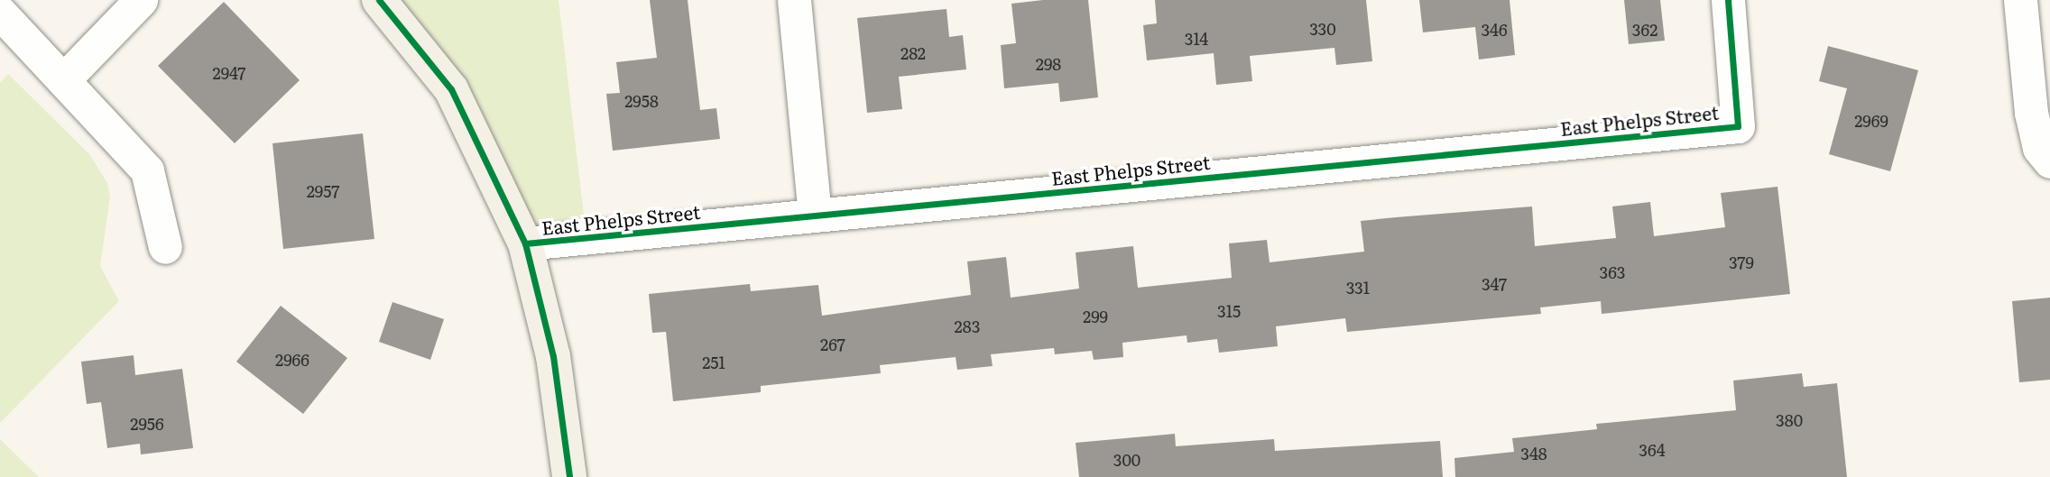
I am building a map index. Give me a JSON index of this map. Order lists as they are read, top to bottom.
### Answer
{
  "streets": {
    "street": ["East Phelps Street"]
  },
  "house_numbers": [
    "330",
    "346",
    "362",
    "314",
    "282",
    "298",
    "2947",
    "2958",
    "2969",
    "2957",
    "379",
    "363",
    "347",
    "331",
    "315",
    "299",
    "283",
    "267",
    "2966",
    "251",
    "380",
    "2956",
    "364",
    "348",
    "300"
  ]
}
